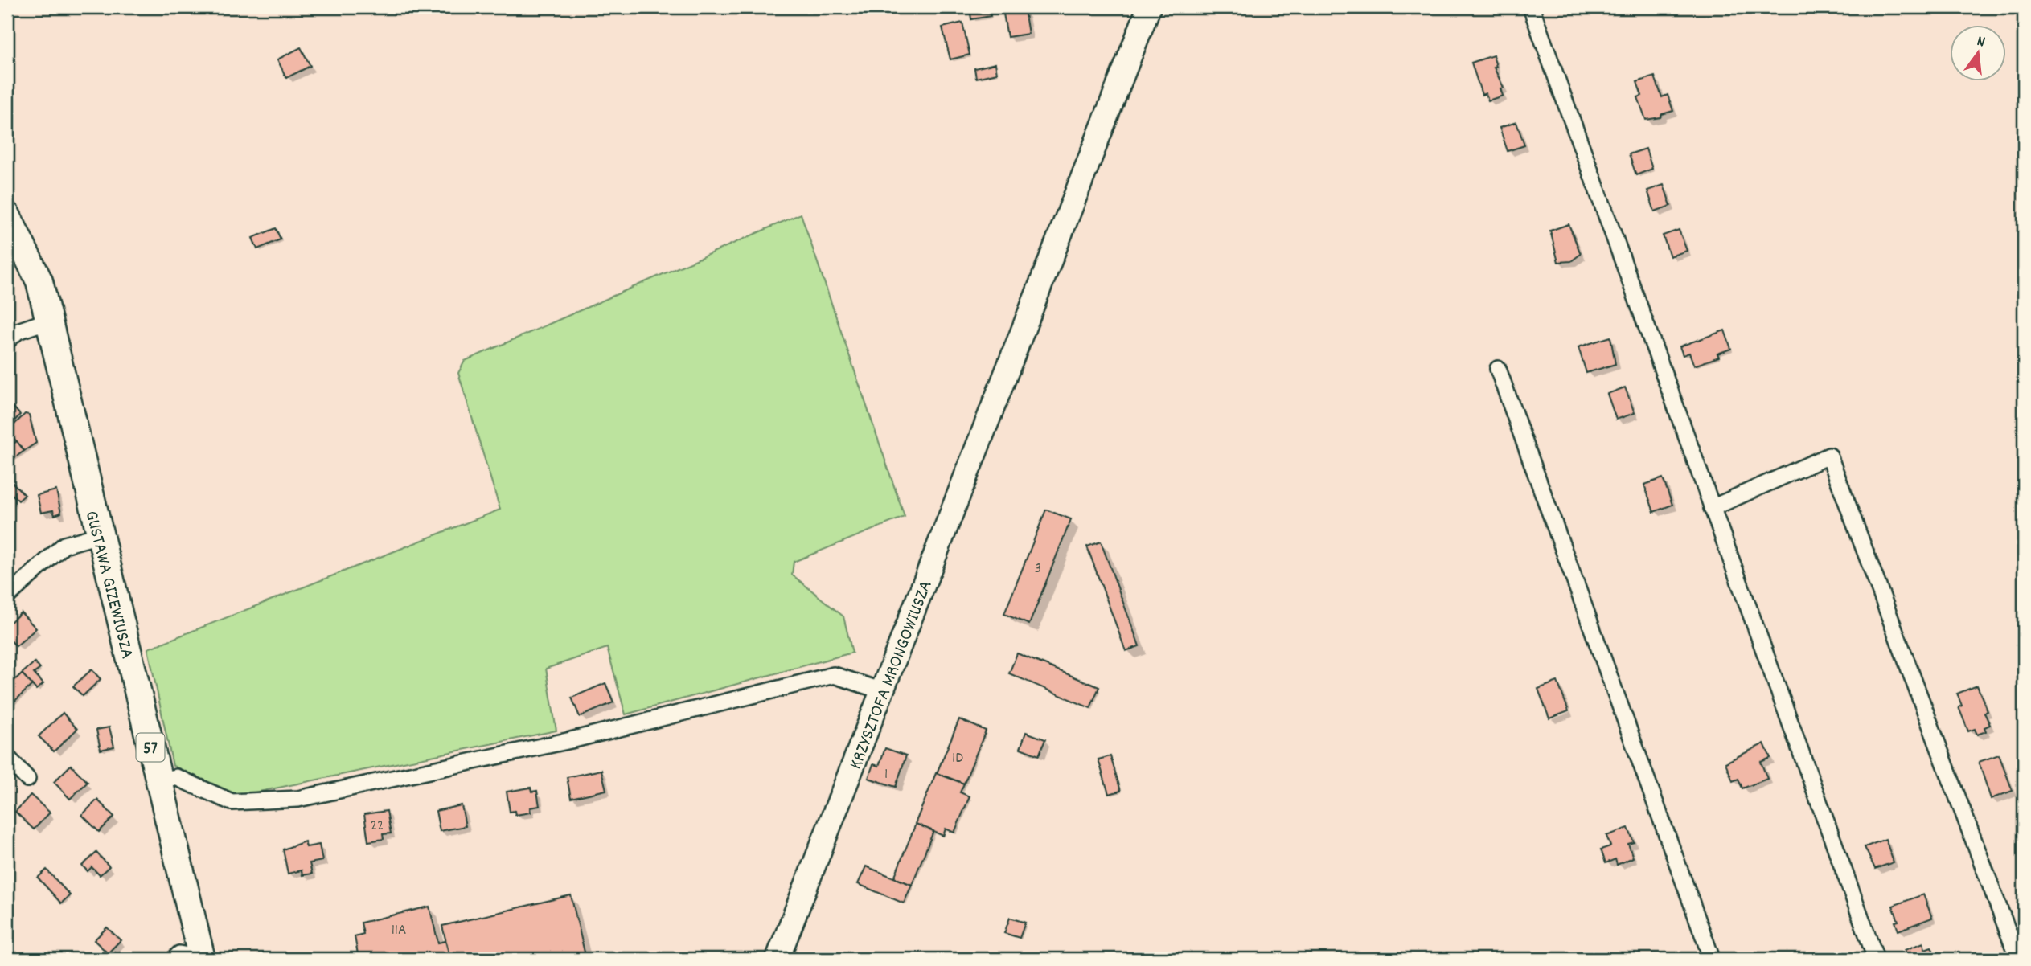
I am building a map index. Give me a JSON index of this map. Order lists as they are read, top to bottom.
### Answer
{
  "streets": {
    "main road": ["GUSTAWA GIZEWIUSZA", "KRZYSZTOFA MRONGOWIUSZA", "57"]
  },
  "house_numbers": [
    "3",
    "1D",
    "1",
    "22",
    "11A"
  ],
  "north": "top"
}
